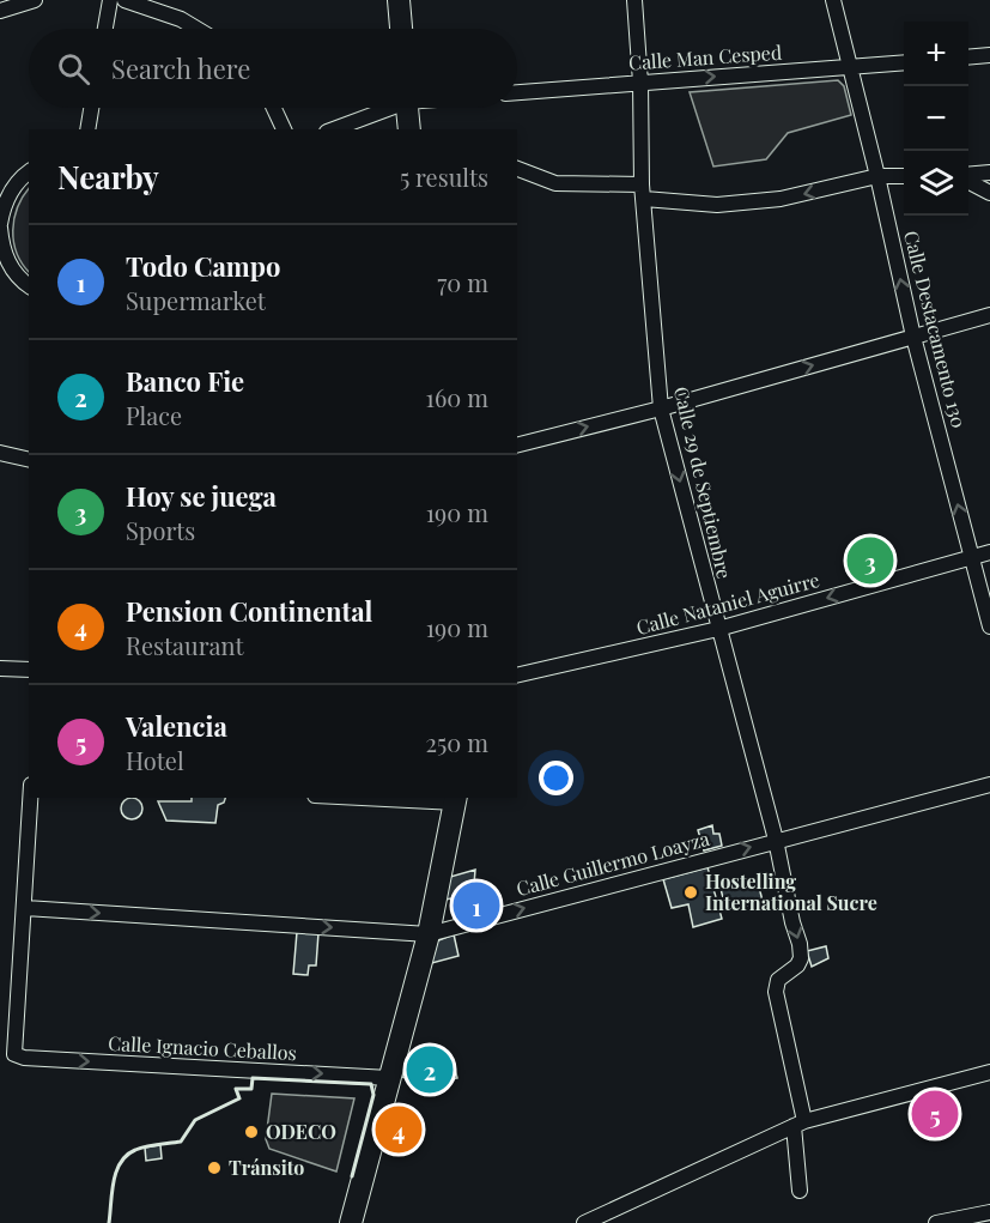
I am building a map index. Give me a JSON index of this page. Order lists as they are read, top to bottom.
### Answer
{
  "streets": {
    "street": [
      "Calle Man Cesped",
      "Calle Destacamento 130",
      "Calle 29 de Septiembre",
      "Calle Nataniel Aguirre",
      "Calle Guillermo Loayza",
      "Calle Ignacio Ceballos"
    ]
  },
  "crossings": [
    ["Calle Man Cesped", "Calle Destacamento 130"],
    ["Calle Man Cesped", "Calle 29 de Septiembre"],
    ["Calle Destacamento 130", "Calle Nataniel Aguirre"],
    ["Calle 29 de Septiembre", "Calle Nataniel Aguirre"],
    ["Calle 29 de Septiembre", "Calle Guillermo Loayza"],
    ["Calle Guillermo Loayza", "Calle Ignacio Ceballos"]
  ],
  "one_way": [
    "Calle Destacamento 130",
    "Calle 29 de Septiembre",
    "Calle Nataniel Aguirre",
    "Calle Guillermo Loayza"
  ],
  "places": ["Hostelling International Sucre", "ODECO", "Tránsito"],
  "page": {
    "map_buttons": ["+", "−"],
    "search": "Search here",
    "heading": ["Nearby", "5 results"],
    "list": [
      {
        "mark": "1",
        "name": "Todo Campo",
        "note": "Supermarket",
        "value": "70 m"
      },
      {
        "mark": "2",
        "name": "Banco Fie",
        "note": "Place",
        "value": "160 m"
      },
      {
        "mark": "3",
        "name": "Hoy se juega",
        "note": "Sports",
        "value": "190 m"
      },
      {
        "mark": "4",
        "name": "Pension Continental",
        "note": "Restaurant",
        "value": "190 m"
      },
      {
        "mark": "5",
        "name": "Valencia",
        "note": "Hotel",
        "value": "250 m"
      }
    ],
    "pins": [
      "3",
      "1",
      "2",
      "5",
      "4"
    ]
  }
}
